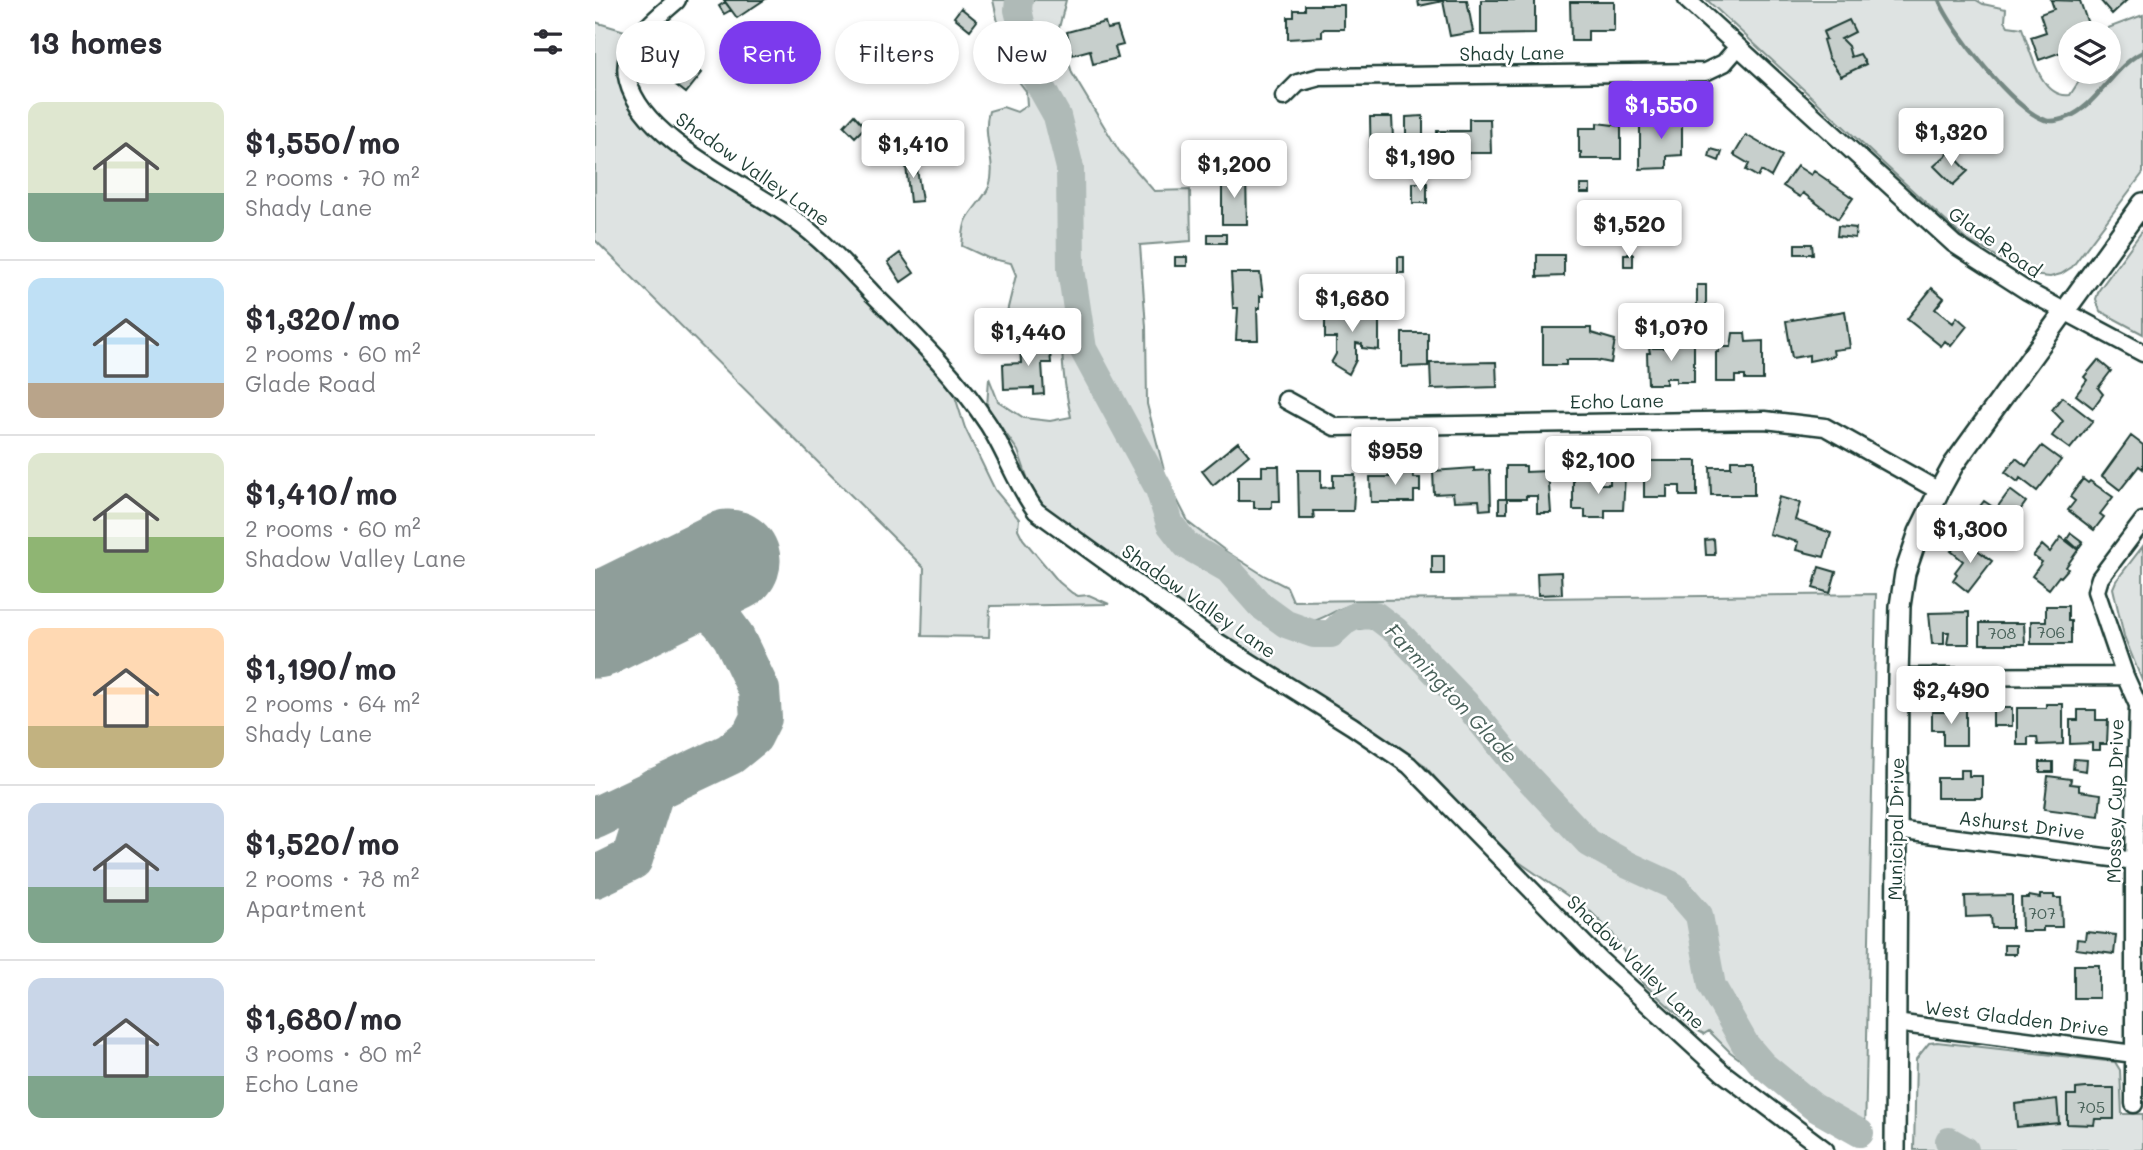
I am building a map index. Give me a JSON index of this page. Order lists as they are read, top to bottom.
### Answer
{
  "streets": {
    "main road": ["Municipal Drive"],
    "street": [
      "Shady Lane",
      "Shadow Valley Lane",
      "Glade Road",
      "Echo Lane",
      "Mossey Cup Drive",
      "Ashurst Drive",
      "West Gladden Drive"
    ]
  },
  "crossings": [
    ["Shady Lane", "Glade Road"],
    ["Glade Road", "Municipal Drive"],
    ["Echo Lane", "Municipal Drive"],
    ["Mossey Cup Drive", "Ashurst Drive"],
    ["Mossey Cup Drive", "West Gladden Drive"],
    ["Ashurst Drive", "Municipal Drive"],
    ["Municipal Drive", "West Gladden Drive"]
  ],
  "water": ["Farmington Glade"],
  "house_numbers": [
    "706",
    "708",
    "707",
    "705"
  ],
  "page": {
    "heading": "13 homes",
    "chip": [
      "Buy",
      "Rent",
      "Filters",
      "New"
    ],
    "price": [
      "$1,550",
      "$1,320",
      "$1,410",
      "$1,190",
      "$1,200",
      "$1,520",
      "$1,680",
      "$1,070",
      "$1,440",
      "$959",
      "$2,100",
      "$1,300",
      "$2,490"
    ],
    "list": [
      {
        "name": "$1,550/mo",
        "note": "2 rooms · 70 m² · Shady Lane"
      },
      {
        "name": "$1,320/mo",
        "note": "2 rooms · 60 m² · Glade Road"
      },
      {
        "name": "$1,410/mo",
        "note": "2 rooms · 60 m² · Shadow Valley Lane"
      },
      {
        "name": "$1,190/mo",
        "note": "2 rooms · 64 m² · Shady Lane"
      },
      {
        "name": "$1,520/mo",
        "note": "2 rooms · 78 m² · Apartment"
      },
      {
        "name": "$1,680/mo",
        "note": "3 rooms · 80 m² · Echo Lane"
      }
    ]
  }
}
